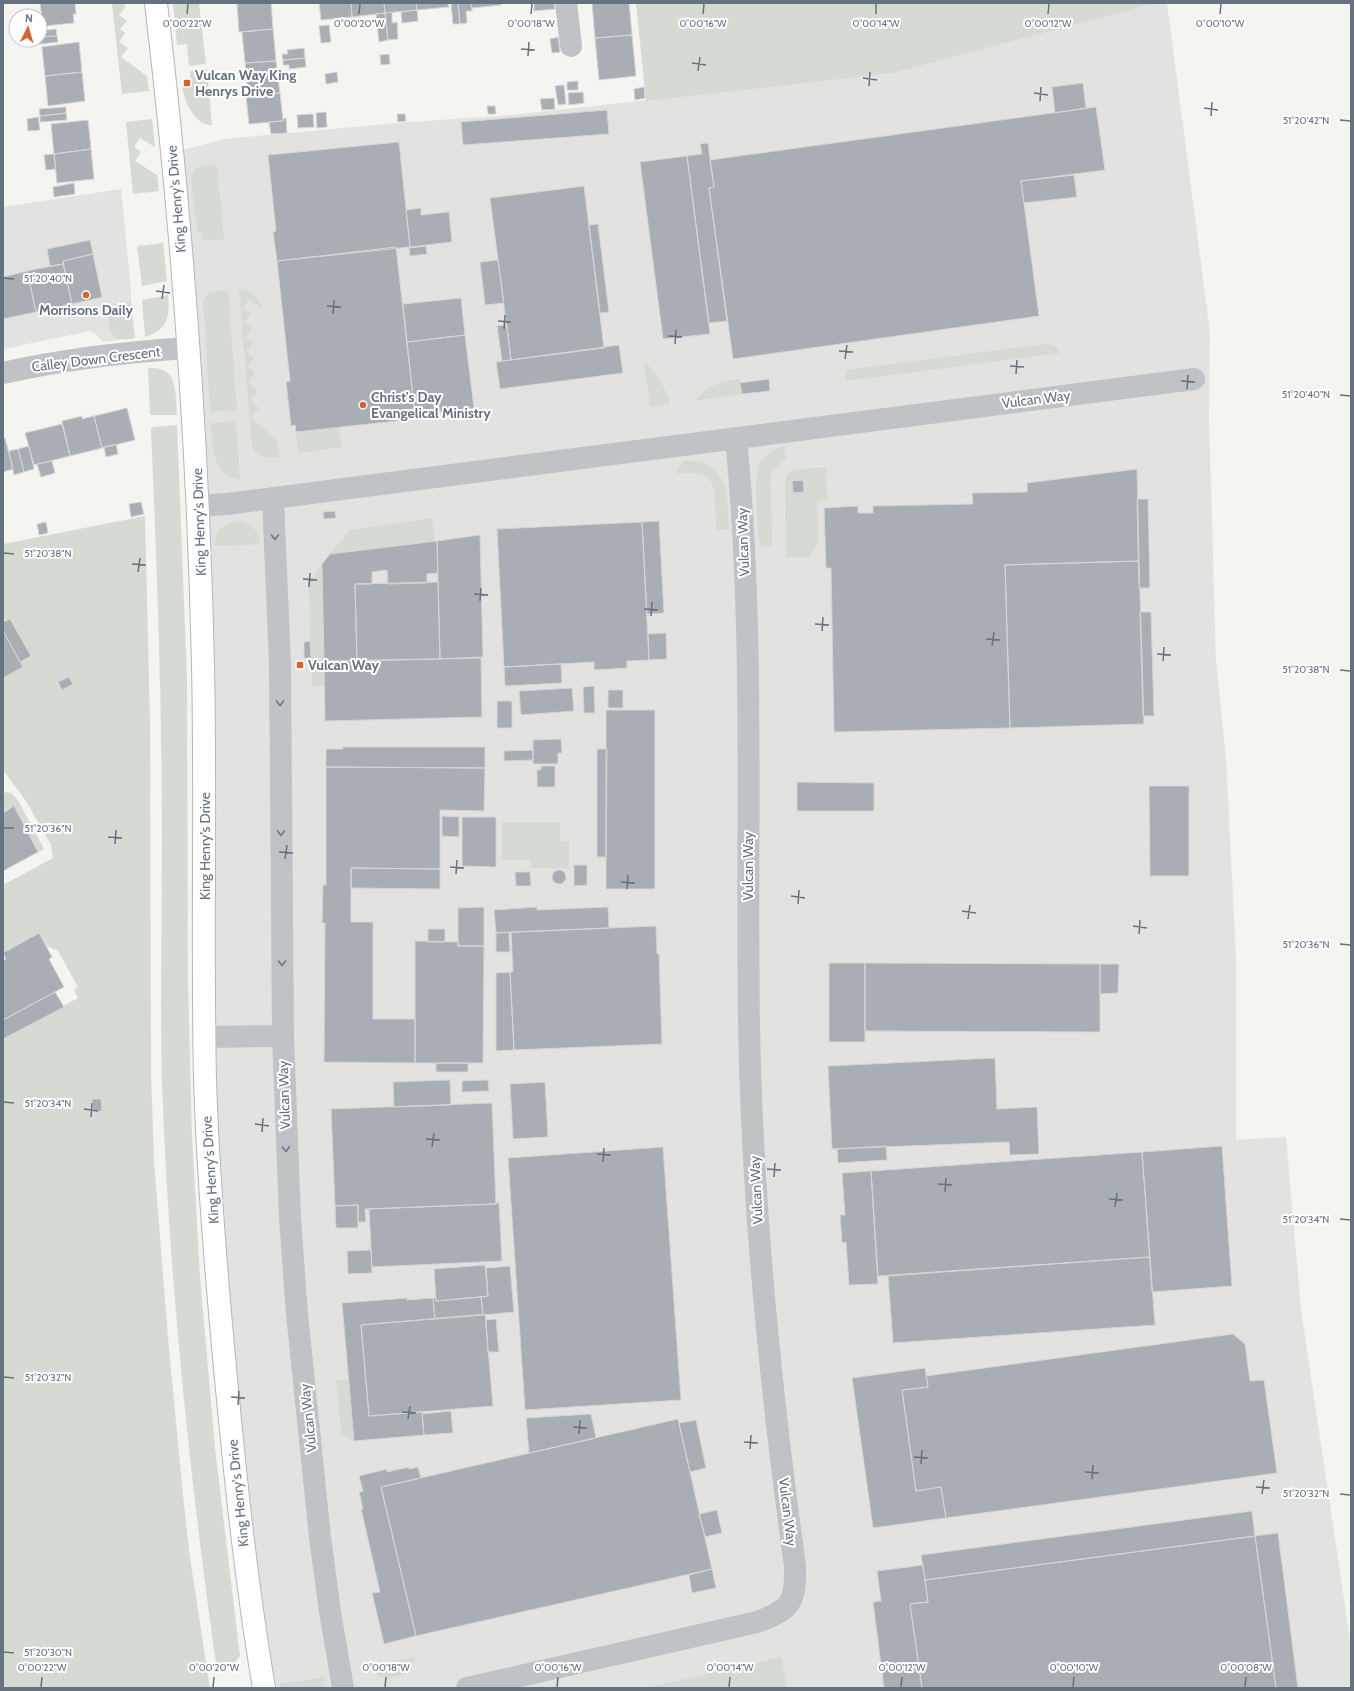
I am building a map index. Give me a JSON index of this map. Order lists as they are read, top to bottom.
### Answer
{
  "streets": {
    "street": ["King Henry's Drive", "Calley Down Crescent", "Vulcan Way"]
  },
  "crossings": [
    ["King Henry's Drive", "Calley Down Crescent"],
    ["King Henry's Drive", "Vulcan Way"]
  ],
  "places": {
    "transit": ["Vulcan Way King Henrys Drive", "Vulcan Way"],
    "other": ["Morrisons Daily", "Christ's Day Evangelical Ministry"]
  },
  "north": "top",
  "coordinates": [
    "0°00'22\"W",
    "0°00'20\"W",
    "0°00'18\"W",
    "0°00'16\"W",
    "0°00'14\"W",
    "0°00'12\"W",
    "0°00'10\"W",
    "51°20'42\"N",
    "51°20'40\"N",
    "51°20'38\"N",
    "51°20'36\"N",
    "51°20'34\"N",
    "51°20'32\"N",
    "51°20'30\"N",
    "0°00'08\"W"
  ]
}
